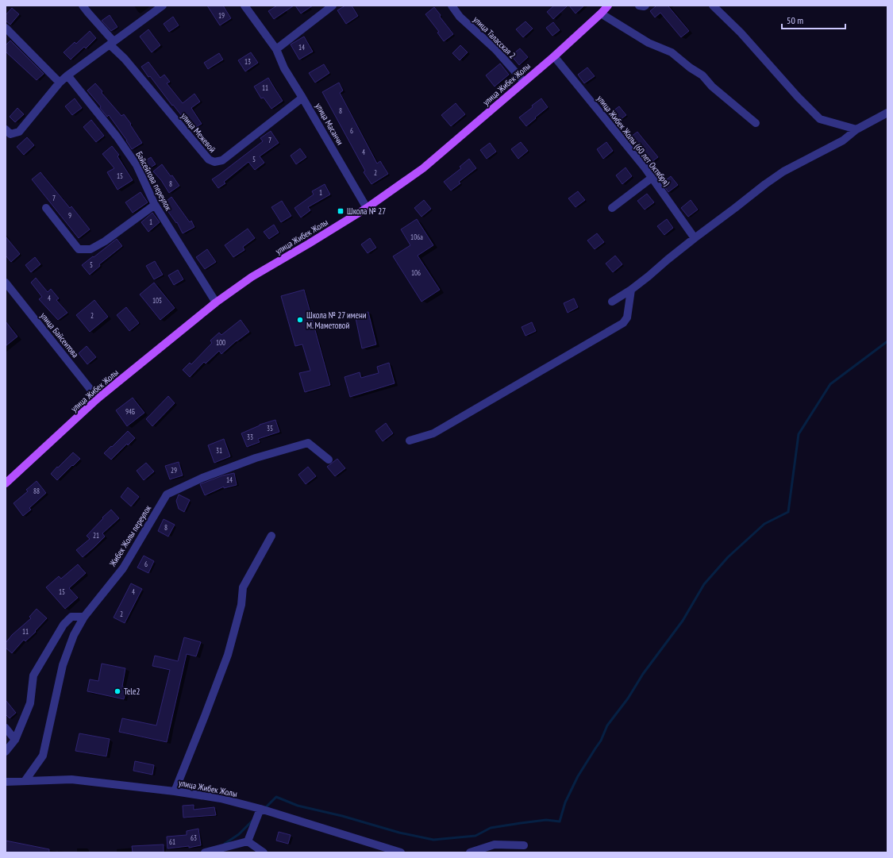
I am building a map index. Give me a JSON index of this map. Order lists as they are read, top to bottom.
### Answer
{
  "streets": {
    "main road": ["улица Жибек Жолы"],
    "street": [
      "улица Таласская 2",
      "улица Масанчи",
      "улица Межевой",
      "улица Жибек Жолы (60 лет Октября)",
      "Байсейтова переулок",
      "улица Байсеитова",
      "Жибек Жолы переулок"
    ]
  },
  "crossings": [
    ["улица Таласская 2", "улица Жибек Жолы"],
    ["улица Жибек Жолы", "улица Масанчи"],
    ["улица Жибек Жолы", "улица Жибек Жолы (60 лет Октября)"],
    ["улица Жибек Жолы", "Байсейтова переулок"],
    ["улица Жибек Жолы", "улица Байсеитова"],
    ["улица Жибек Жолы", "Жибек Жолы переулок"],
    ["улица Масанчи", "улица Межевой"]
  ],
  "places": {
    "transit": ["Школа № 27"],
    "other": ["Школа № 27 имени М. Маметовой", "Tele2"]
  },
  "house_numbers": [
    "19",
    "14",
    "13",
    "11",
    "8",
    "6",
    "7",
    "4",
    "5",
    "2",
    "15",
    "8",
    "1",
    "7",
    "9",
    "1",
    "106а",
    "5",
    "106",
    "4",
    "105",
    "2",
    "100",
    "94Б",
    "35",
    "33",
    "31",
    "29",
    "14",
    "88",
    "8",
    "21",
    "6",
    "15",
    "4",
    "2",
    "11",
    "63",
    "61"
  ],
  "scale_bar": "50 m"
}
